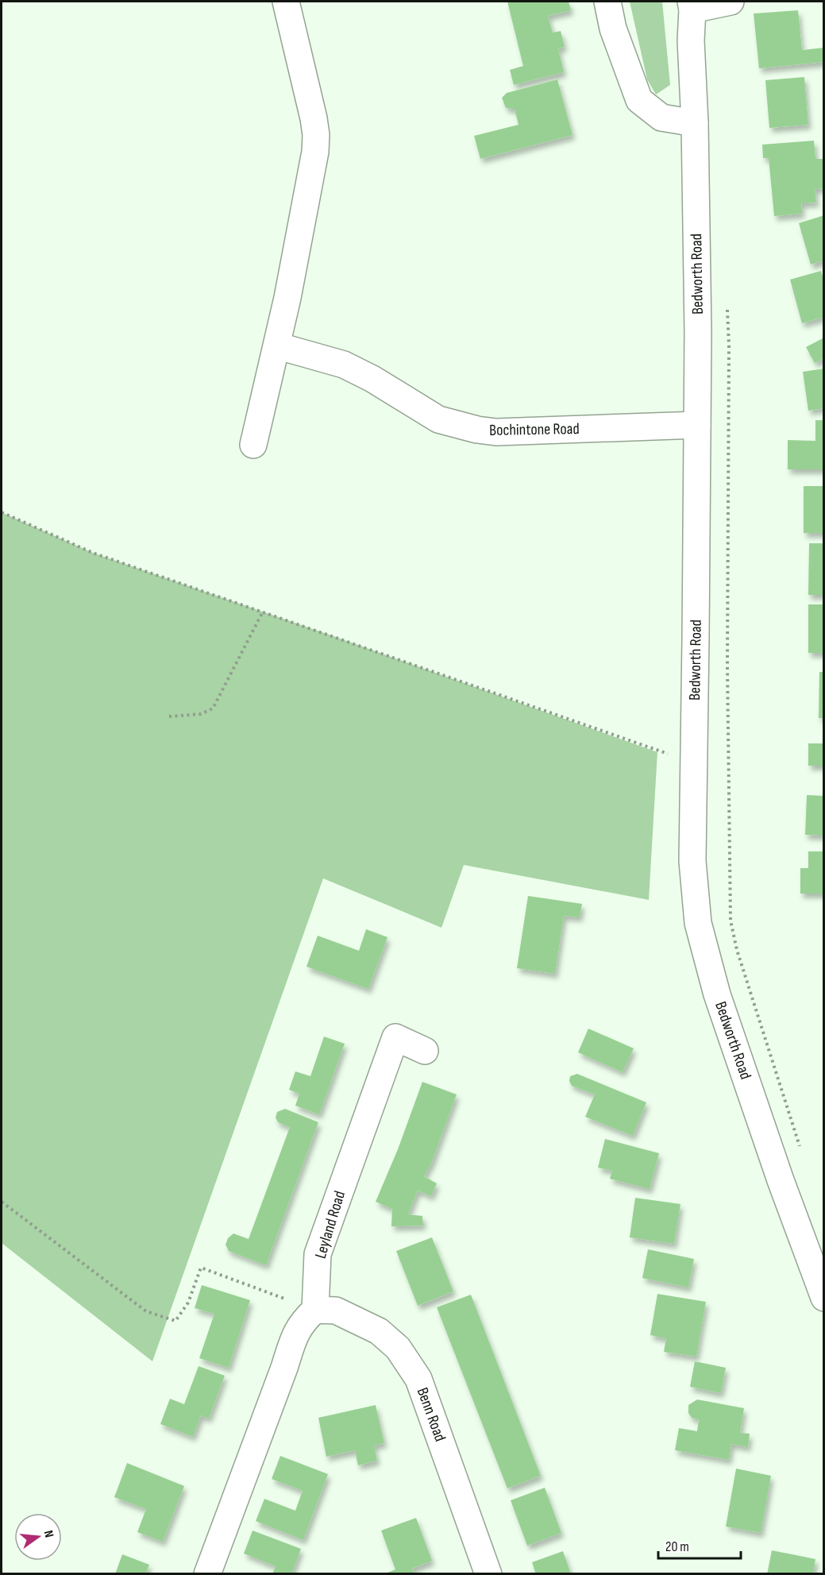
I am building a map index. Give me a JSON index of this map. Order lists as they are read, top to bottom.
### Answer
{
  "streets": {
    "street": [
      "Bedworth Road",
      "Bochintone Road",
      "Leyland Road",
      "Benn Road"
    ]
  },
  "crossings": [
    ["Bedworth Road", "Bochintone Road"],
    ["Leyland Road", "Benn Road"]
  ],
  "scale_bar": "20 m",
  "north": "right"
}
